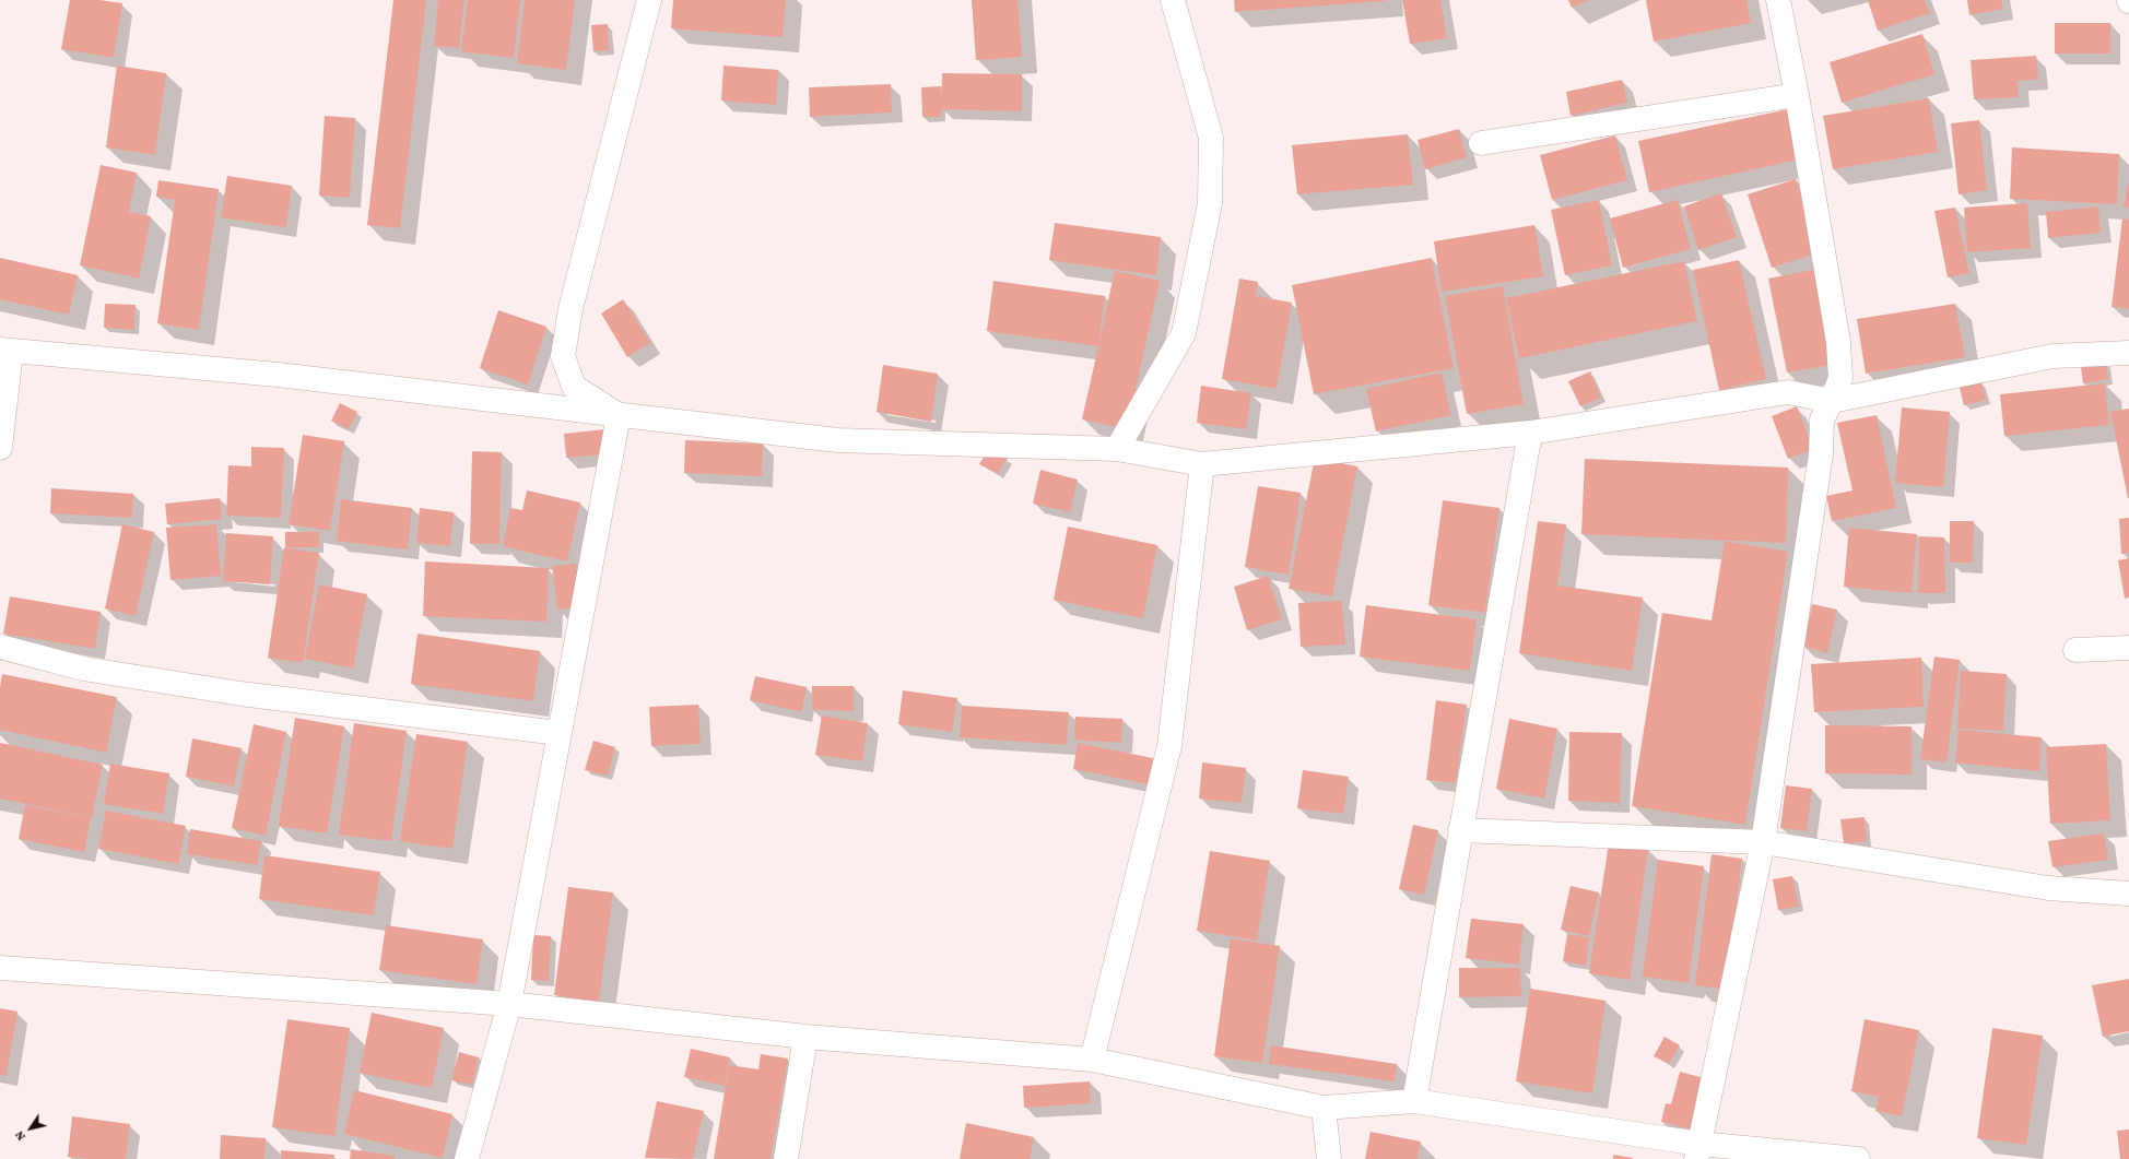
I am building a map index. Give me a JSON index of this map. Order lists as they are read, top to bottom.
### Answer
{
  "north": "bottom left"
}
